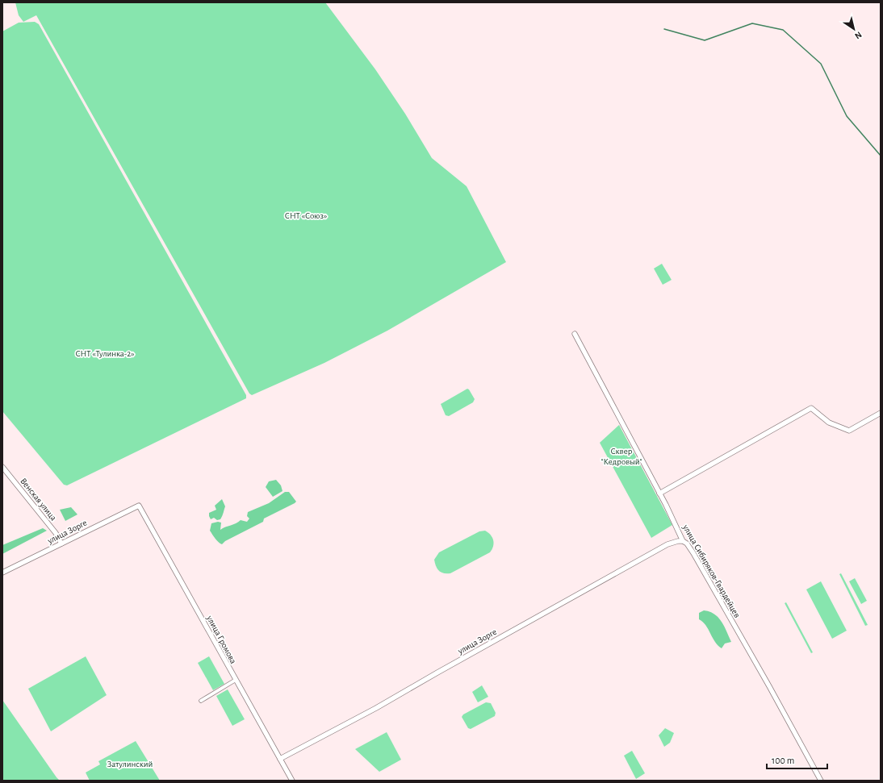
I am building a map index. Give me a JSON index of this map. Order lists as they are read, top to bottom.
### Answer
{
  "streets": {
    "street": [
      "Венская улица",
      "улица Зорге",
      "улица Сибиряков-Гвардейцев",
      "улица Громова"
    ]
  },
  "crossings": [
    ["Венская улица", "улица Зорге"],
    ["улица Зорге", "улица Сибиряков-Гвардейцев"],
    ["улица Зорге", "улица Громова"]
  ],
  "parks": [
    "СНТ «Союз»",
    "СНТ «Тулинка-2»",
    "Сквер \"Кедровый\"",
    "Затулинский"
  ],
  "scale_bar": "100 m",
  "north": "bottom right"
}
